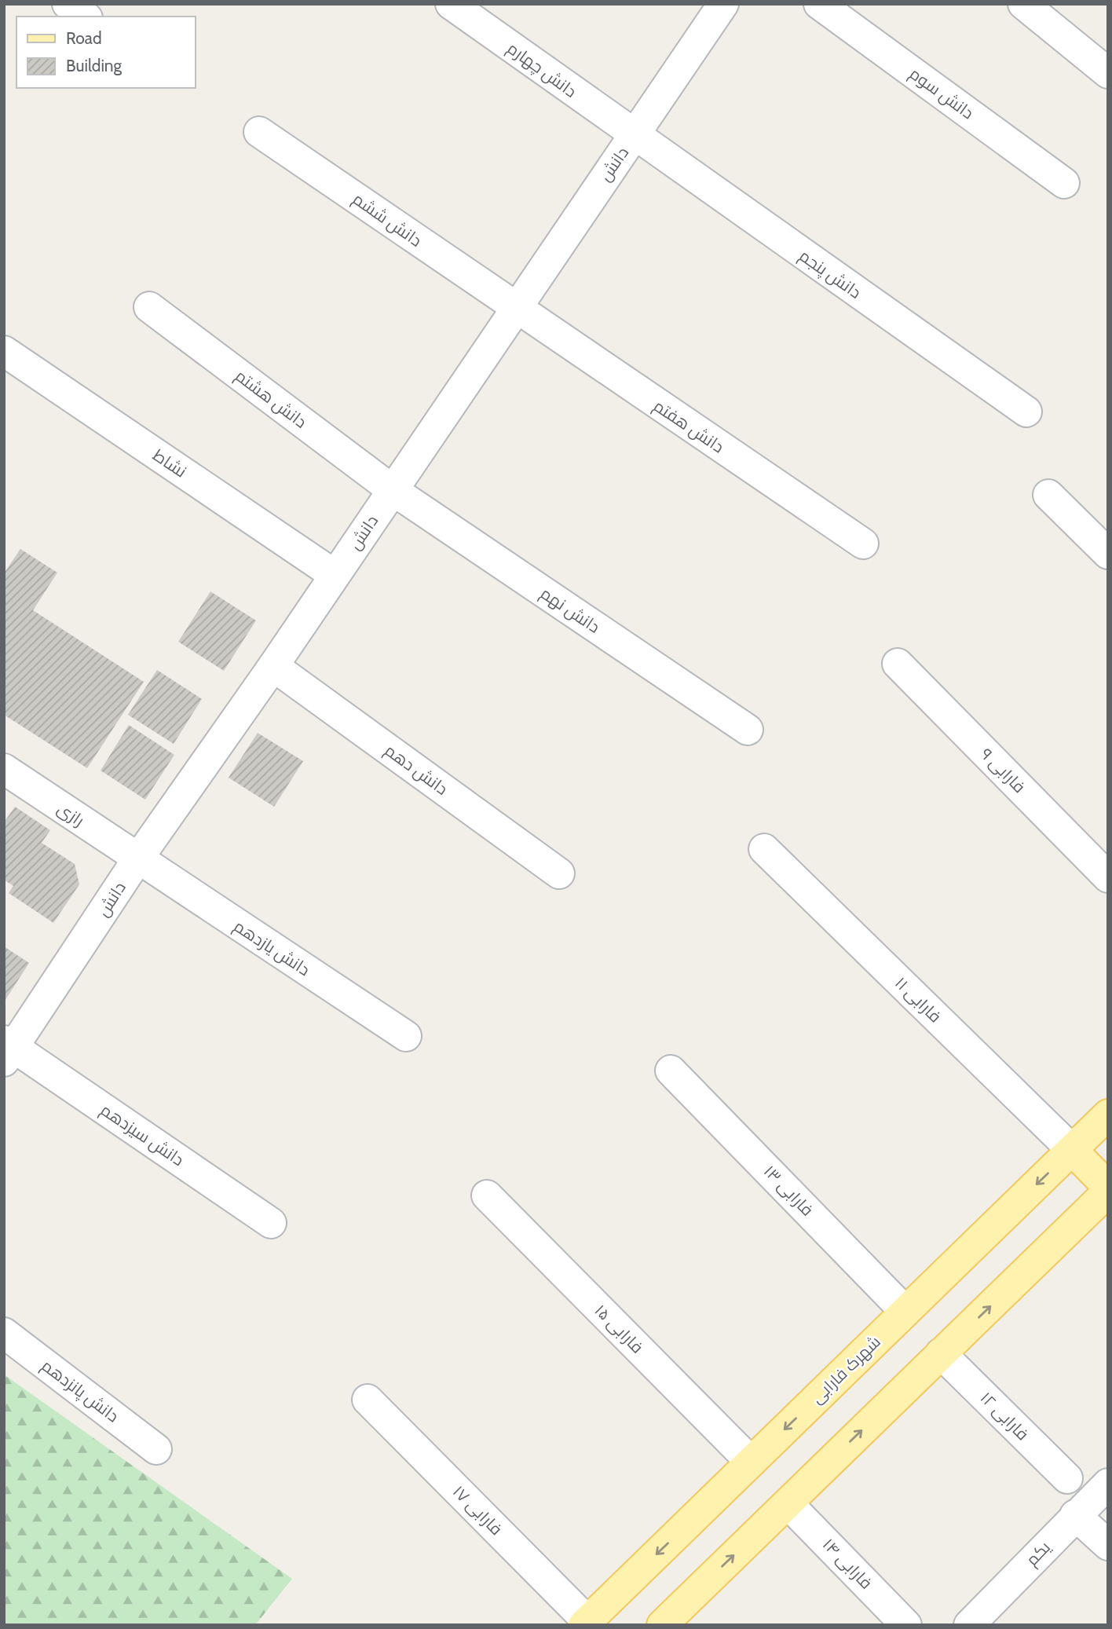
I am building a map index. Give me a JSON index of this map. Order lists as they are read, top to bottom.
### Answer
{
  "streets": {
    "main road": ["شهرک فارابی"],
    "street": [
      "دانش چهارم",
      "دانش سوم",
      "دانش",
      "دانش ششم",
      "دانش پنجم",
      "دانش هشتم",
      "دانش هفتم",
      "نشاط",
      "دانش نهم",
      "دانش دهم",
      "فارابی ۹",
      "رازی",
      "دانش یازدهم",
      "فارابی ۱۱",
      "دانش سیزدهم",
      "فارابی ۱۳",
      "فارابی ۱۵",
      "دانش پانزدهم",
      "فارابی ۱۲",
      "فارابی ۱۷",
      "یکم",
      "فارابی ۱۴"
    ]
  },
  "crossings": [
    ["دانش چهارم", "دانش"],
    ["دانش چهارم", "دانش پنجم"],
    ["دانش", "دانش ششم"],
    ["دانش", "دانش پنجم"],
    ["دانش", "دانش هشتم"],
    ["دانش", "دانش هفتم"],
    ["دانش", "نشاط"],
    ["دانش", "دانش نهم"],
    ["دانش", "دانش دهم"],
    ["دانش", "رازی"],
    ["دانش", "دانش یازدهم"],
    ["دانش", "دانش سیزدهم"],
    ["دانش ششم", "دانش هفتم"],
    ["دانش هشتم", "دانش نهم"],
    ["رازی", "دانش یازدهم"],
    ["فارابی ۱۱", "شهرک فارابی"],
    ["فارابی ۱۳", "شهرک فارابی"],
    ["فارابی ۱۵", "شهرک فارابی"],
    ["شهرک فارابی", "فارابی ۱۷"]
  ],
  "legend": ["Road", "Building"]
}
